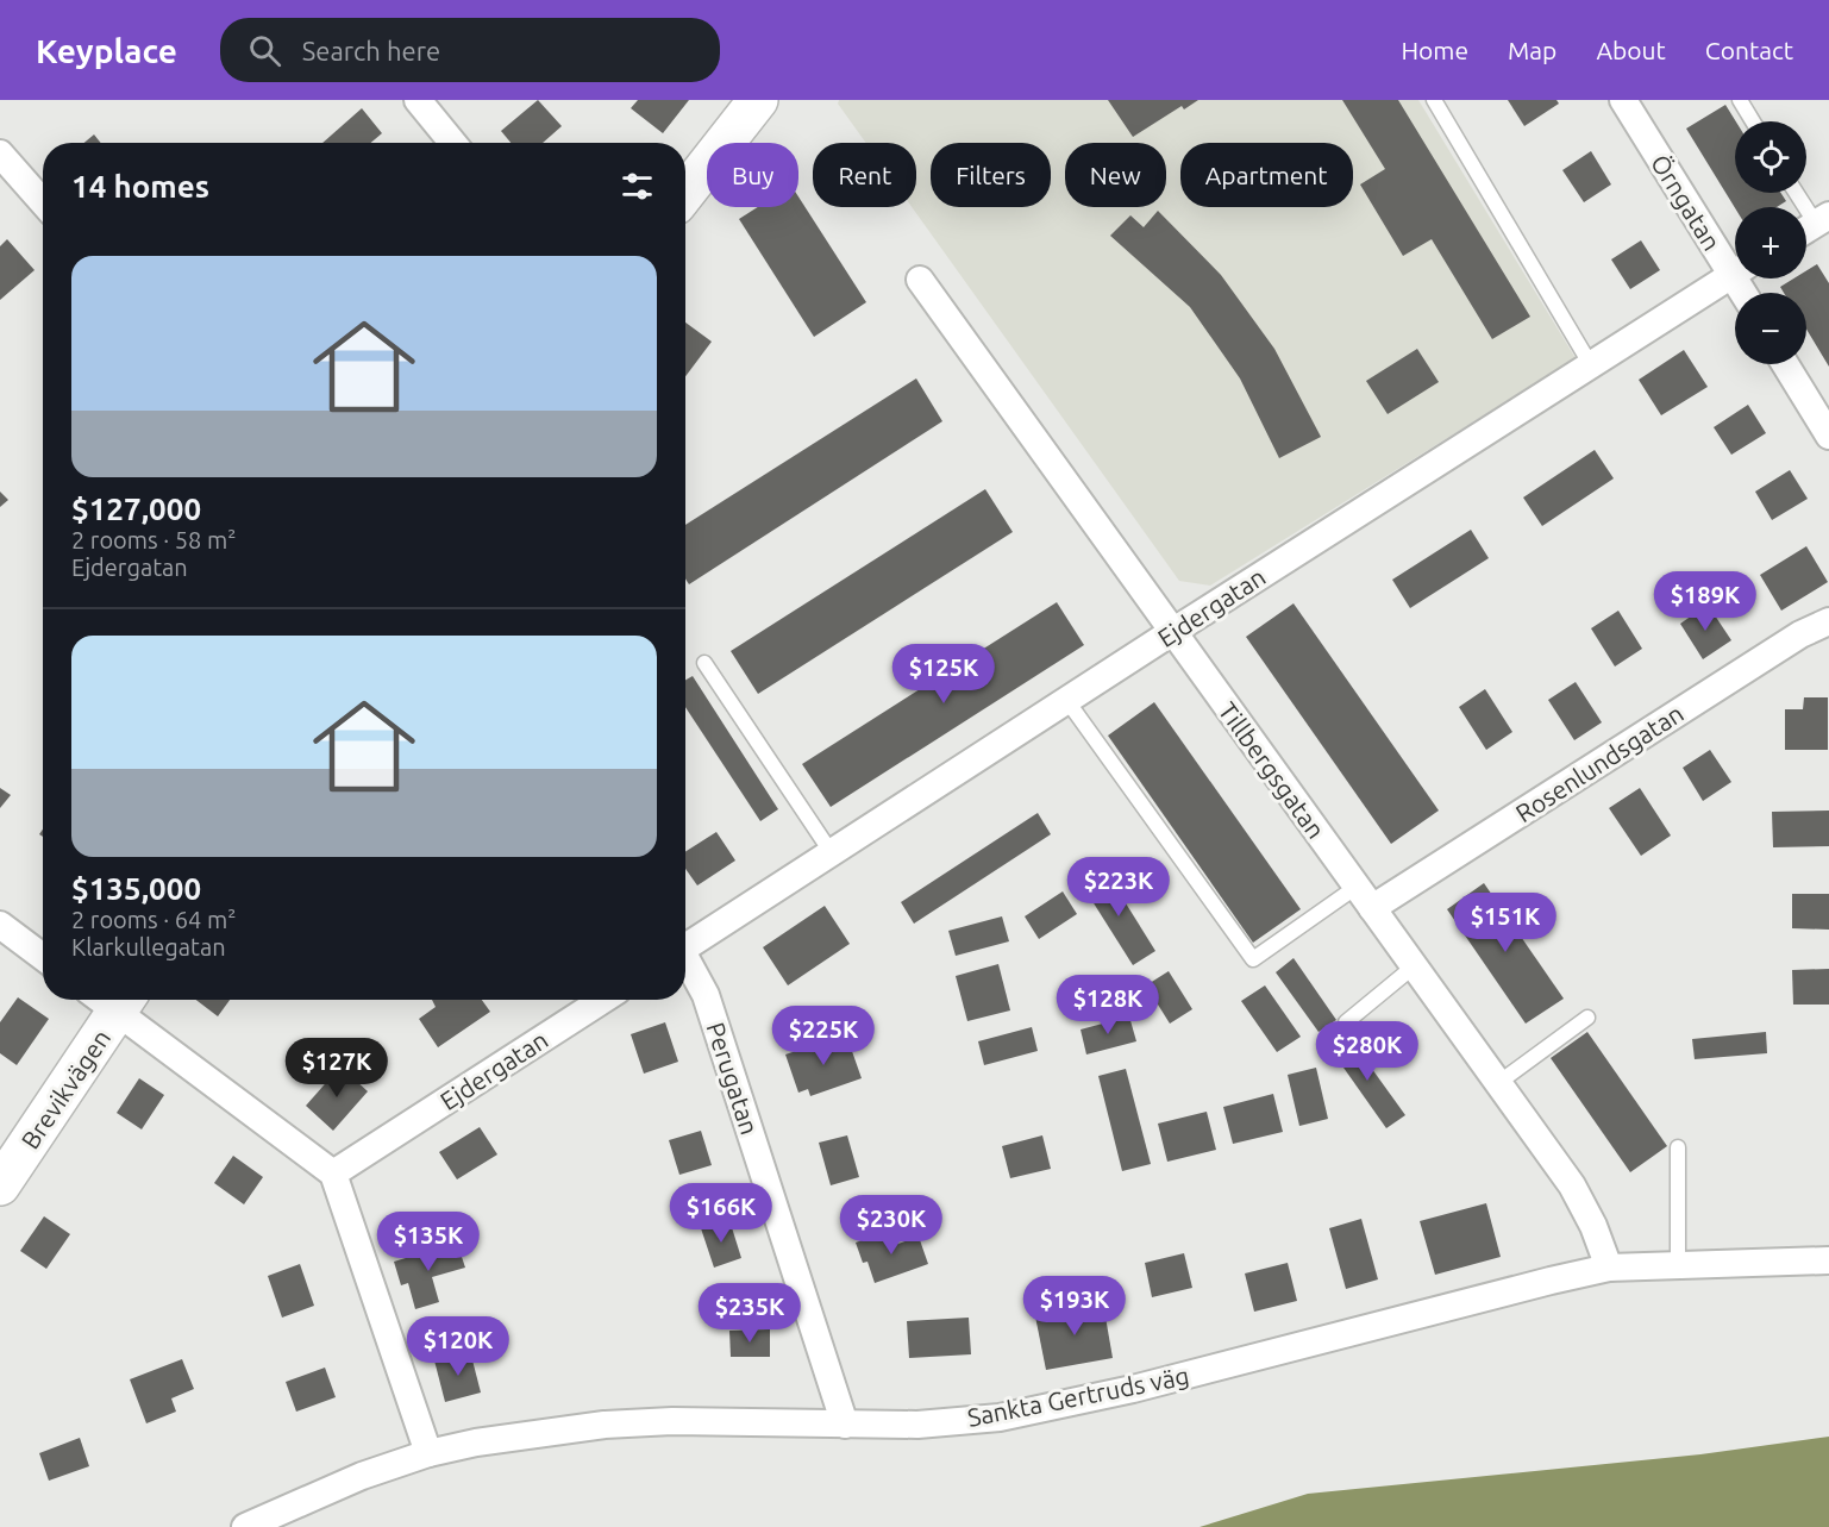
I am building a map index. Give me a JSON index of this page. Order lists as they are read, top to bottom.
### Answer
{
  "streets": {
    "street": [
      "Örngatan",
      "Ejdergatan",
      "Rosenlundsgatan",
      "Tillbergsgatan",
      "Perugatan",
      "Brevikvägen",
      "Sankta Gertruds väg"
    ]
  },
  "crossings": [
    ["Ejdergatan", "Tillbergsgatan"],
    ["Rosenlundsgatan", "Tillbergsgatan"],
    ["Tillbergsgatan", "Sankta Gertruds väg"],
    ["Perugatan", "Sankta Gertruds väg"]
  ],
  "page": {
    "header": "Keyplace",
    "search": "Search here",
    "nav": [
      "Home",
      "Map",
      "About",
      "Contact"
    ],
    "map_buttons": ["+", "−"],
    "chip": [
      "Buy",
      "Rent",
      "Filters",
      "New",
      "Apartment"
    ],
    "heading": "14 homes",
    "list": [
      {
        "name": "$127,000",
        "note": "2 rooms · 58 m² · Ejdergatan"
      },
      {
        "name": "$135,000",
        "note": "2 rooms · 64 m² · Klarkullegatan"
      }
    ],
    "price": [
      "$189K",
      "$125K",
      "$223K",
      "$151K",
      "$128K",
      "$225K",
      "$280K",
      "$127K",
      "$166K",
      "$230K",
      "$135K",
      "$193K",
      "$235K",
      "$120K"
    ]
  }
}
